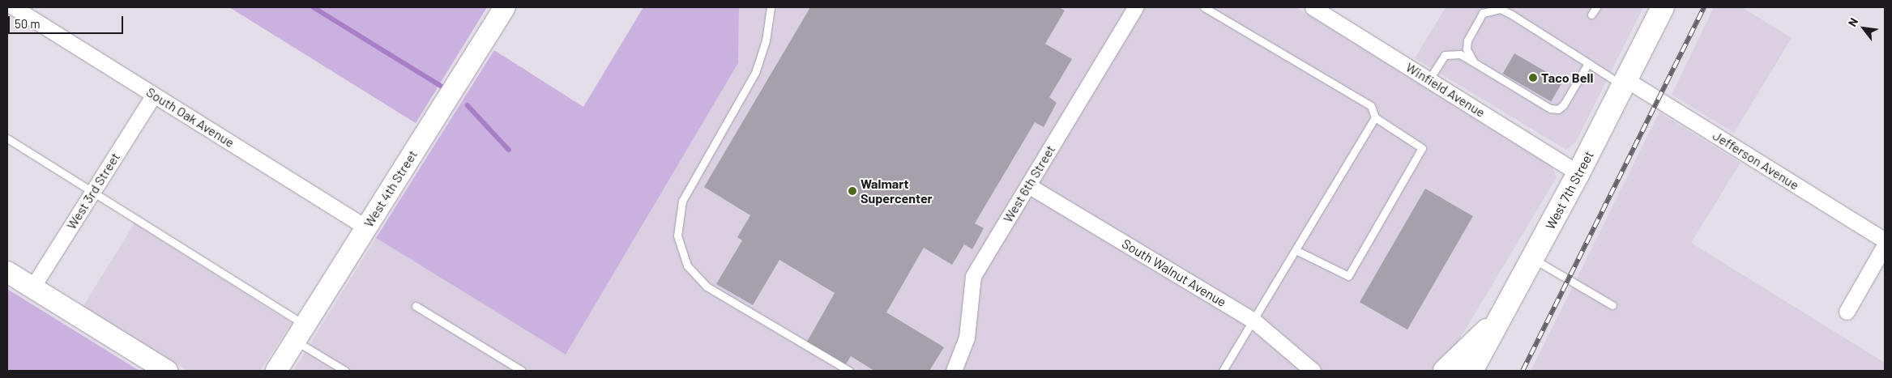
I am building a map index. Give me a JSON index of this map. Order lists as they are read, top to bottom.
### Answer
{
  "streets": {
    "main road": ["West 7th Street"],
    "street": [
      "Winfield Avenue",
      "South Oak Avenue",
      "Jefferson Avenue",
      "West 6th Street",
      "West 4th Street",
      "West 3rd Street",
      "South Walnut Avenue"
    ]
  },
  "crossings": [
    ["Winfield Avenue", "West 7th Street"],
    ["South Oak Avenue", "West 4th Street"],
    ["South Oak Avenue", "West 3rd Street"],
    ["Jefferson Avenue", "West 7th Street"],
    ["West 6th Street", "South Walnut Avenue"]
  ],
  "places": ["Taco Bell", "Walmart Supercenter"],
  "scale_bar": "50 m",
  "north": "top left"
}
